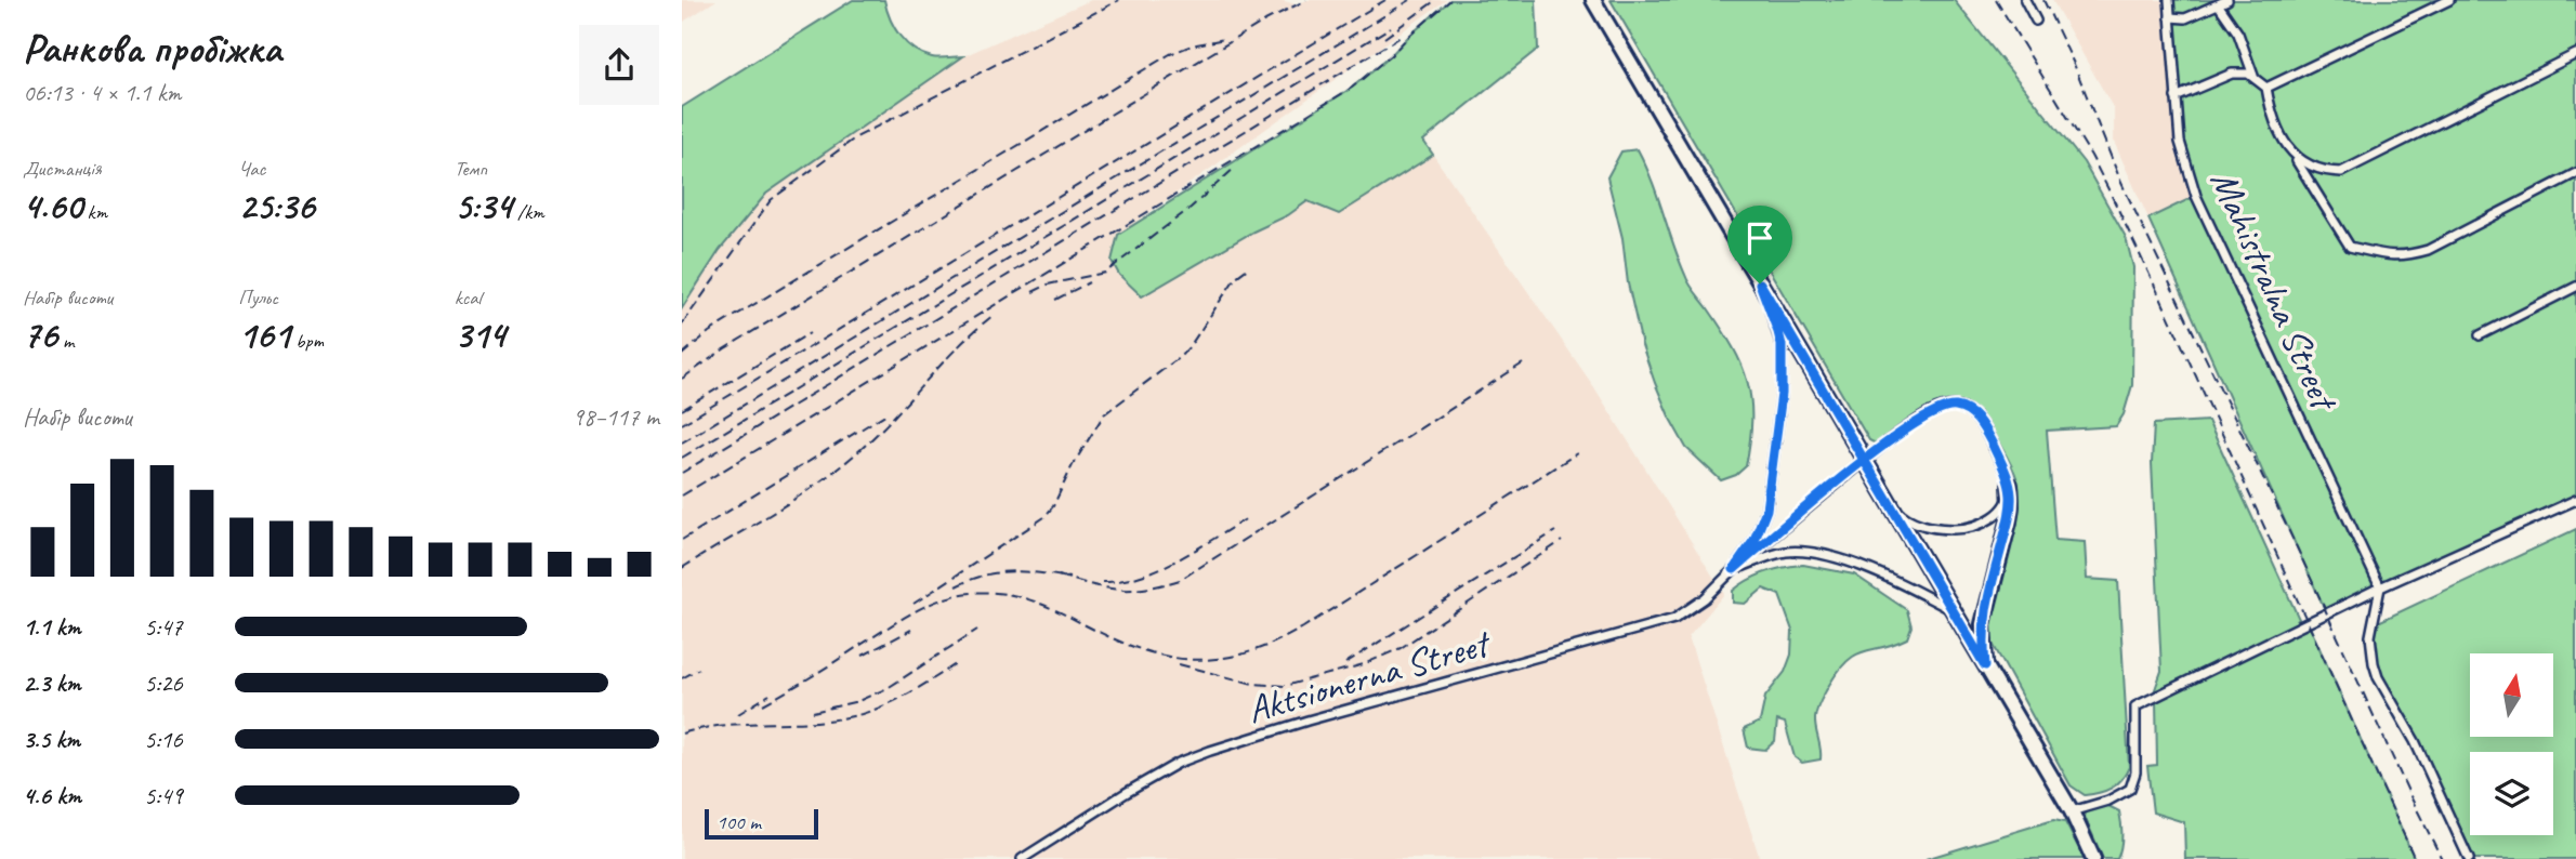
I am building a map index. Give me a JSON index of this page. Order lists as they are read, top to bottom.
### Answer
{
  "streets": {
    "street": ["Mahistralna Street", "Aktsionerna Street"]
  },
  "scale_bar": "100 m",
  "north": "top",
  "page": {
    "heading": ["Ранкова пробіжка", "06:13 · 4 × 1.1 km"],
    "stats": [
      ["Дистанція", "4.60 km"],
      ["Час", "25:36"],
      ["Темп", "5:34 /km"],
      ["Набір висоти", "76 m"],
      ["Пульс", "161 bpm"],
      ["kcal", "314"]
    ],
    "chart": ["Набір висоти", "98–117 m"],
    "list": [
      {
        "name": "1.1 km",
        "note": "5:47"
      },
      {
        "name": "2.3 km",
        "note": "5:26"
      },
      {
        "name": "3.5 km",
        "note": "5:16"
      },
      {
        "name": "4.6 km",
        "note": "5:49"
      }
    ],
    "scale": "100 m"
  }
}
